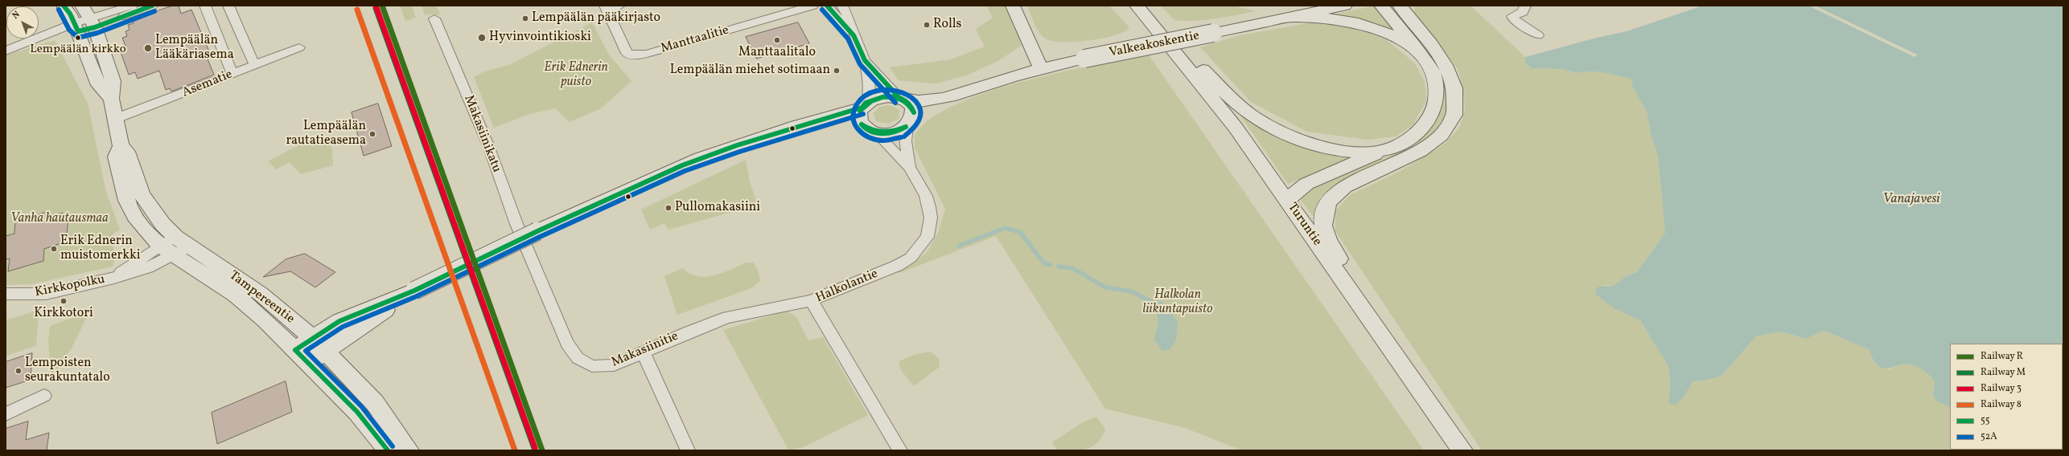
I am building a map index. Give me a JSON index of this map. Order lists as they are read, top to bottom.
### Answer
{
  "streets": {
    "main road": ["Valkeakoskentie", "Turuntie", "Tampereentie"],
    "street": [
      "Manttaalitie",
      "Asematie",
      "Makasiinikatu",
      "Kirkkopolku",
      "Halkolantie",
      "Makasiinitie"
    ]
  },
  "crossings": [
    ["Valkeakoskentie", "Halkolantie"],
    ["Asematie", "Tampereentie"],
    ["Makasiinikatu", "Makasiinitie"],
    ["Kirkkopolku", "Tampereentie"],
    ["Halkolantie", "Makasiinitie"]
  ],
  "water": ["Vanajavesi"],
  "parks": ["Erik Ednerin puisto", "Vanha hautausmaa", "Halkolan liikuntapuisto"],
  "places": [
    "Lempäälän pääkirjasto",
    "Rolls",
    "Lempäälän kirkko",
    "Hyvinvointikioski",
    "Manttaalitalo",
    "Lempäälän Lääkäriasema",
    "Lempäälän miehet sotimaan",
    "Lempäälän rautatieasema",
    "Pullomakasiini",
    "Erik Ednerin muistomerkki",
    "Kirkkotori",
    "Lempoisten seurakuntatalo"
  ],
  "lines": [
    "rail line R",
    "rail line 3",
    "transit line 55",
    "rail line M",
    "rail line 8",
    "transit line 52A"
  ],
  "legend": [
    "Railway R",
    "Railway M",
    "Railway 3",
    "Railway 8",
    "55",
    "52A"
  ],
  "north": "top left"
}
